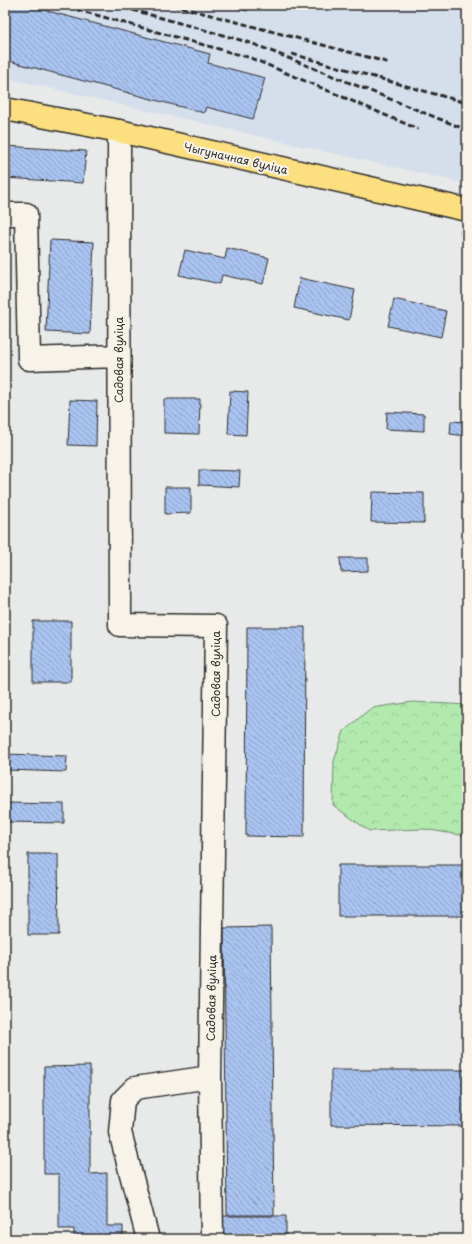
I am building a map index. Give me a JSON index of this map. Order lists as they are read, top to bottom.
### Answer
{
  "streets": {
    "main road": ["Чыгуначная вуліца"],
    "street": ["Садовая вуліца"]
  },
  "crossings": [
    ["Чыгуначная вуліца", "Садовая вуліца"]
  ]
}
